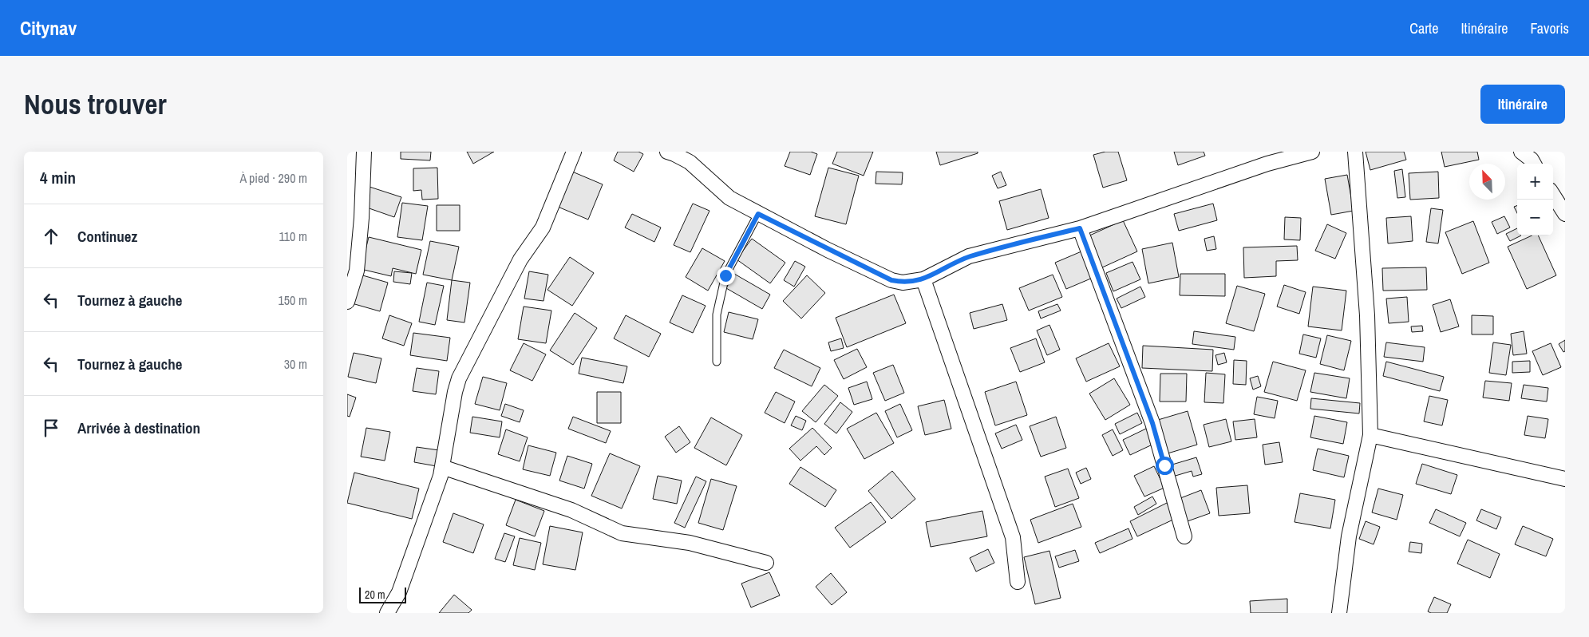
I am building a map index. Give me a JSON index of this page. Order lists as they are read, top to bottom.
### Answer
{
  "scale_bar": "20 m",
  "north": "top left",
  "page": {
    "header": "Citynav",
    "nav": ["Carte", "Itinéraire", "Favoris"],
    "buttons": "Itinéraire",
    "title": "Nous trouver",
    "heading": ["4 min", "À pied · 290 m"],
    "map_buttons": ["+", "−"],
    "list": [
      ["Continuez", "110 m"],
      ["Tournez à gauche", "150 m"],
      ["Tournez à gauche", "30 m"],
      "Arrivée à destination"
    ],
    "scale": "20 m"
  }
}
